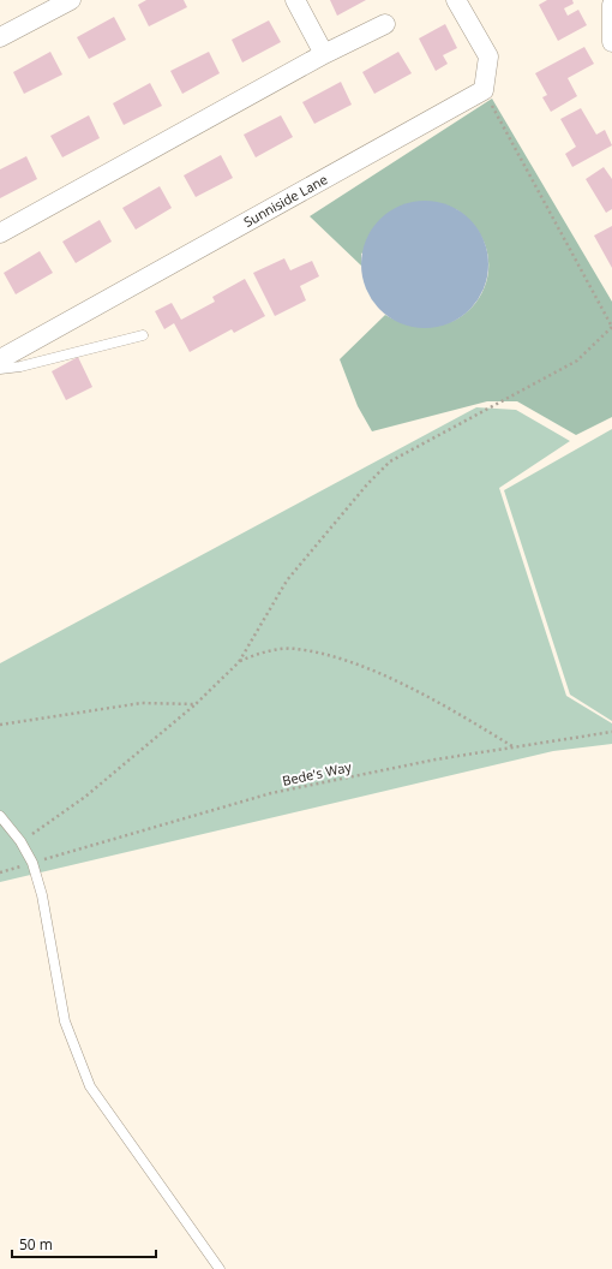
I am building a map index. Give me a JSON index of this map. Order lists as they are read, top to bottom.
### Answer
{
  "streets": {
    "street": ["Sunniside Lane"],
    "path": ["Bede's Way"]
  },
  "scale_bar": "50 m"
}
